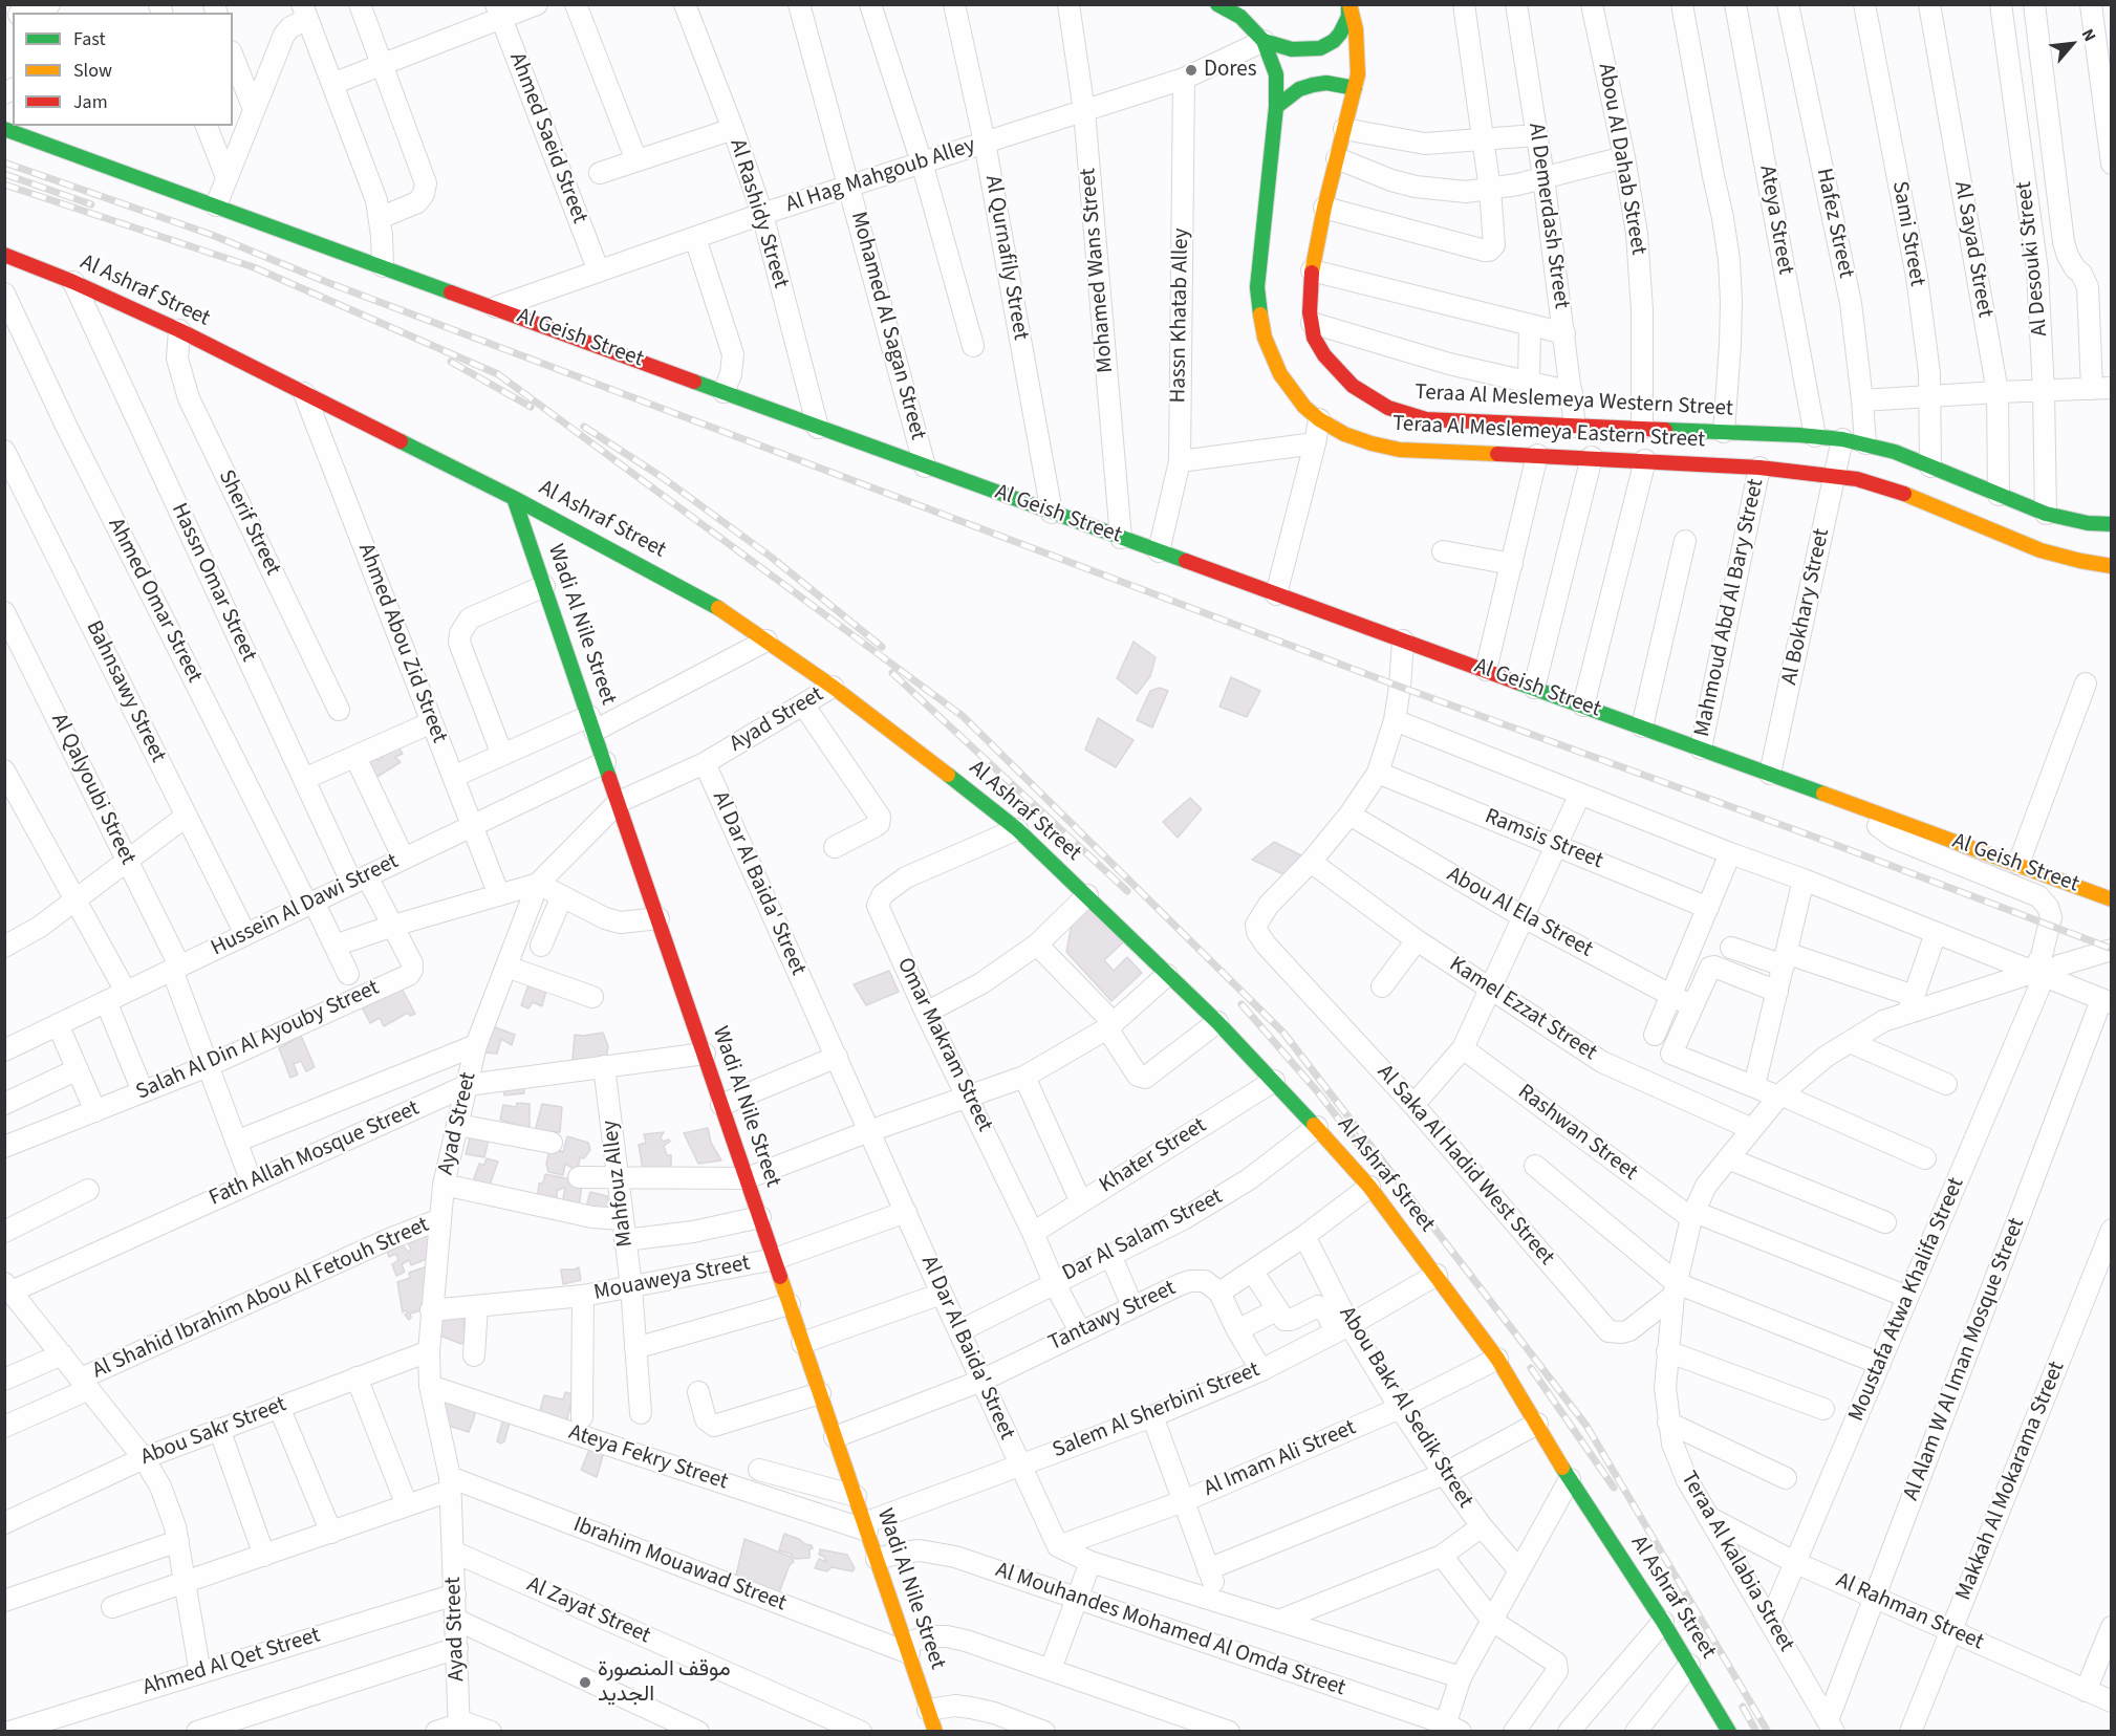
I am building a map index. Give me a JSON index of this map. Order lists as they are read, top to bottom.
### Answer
{
  "streets": {
    "street": [
      "Ahmed Saeid Street",
      "Abou Al Dahab Street",
      "Al Hag Mahgoub Alley",
      "Al Rashidy Street",
      "Al Demerdash Street",
      "Ateya Street",
      "Hafez Street",
      "Sami Street",
      "Al Sayad Street",
      "Al Qurnafily Street",
      "Al Desouki Street",
      "Mohamed Wans Street",
      "Al Ashraf Street",
      "Hassn Khatab Alley",
      "Mohamed Al Sagan Street",
      "Al Geish Street",
      "Teraa Al Meslemeya Western Street",
      "Teraa Al Meslemeya Eastern Street",
      "Sherif Street",
      "Hassn Omar Street",
      "Ahmed Omar Street",
      "Al Bokhary Street",
      "Mahmoud Abd Al Bary Street",
      "Wadi Al Nile Street",
      "Ahmed Abou Zid Street",
      "Bahnsawy Street",
      "Ayad Street",
      "Al Qalyoubi Street",
      "Ramsis Street",
      "Al Dar Al Baida' Street",
      "Hussein Al Dawi Street",
      "Abou Al Ela Street",
      "Kamel Ezzat Street",
      "Salah Al Din Al Ayouby Street",
      "Omar Makram Street",
      "Rashwan Street",
      "Fath Allah Mosque Street",
      "Khater Street",
      "Al Saka Al Hadid West Street",
      "Mahfouz Alley",
      "Dar Al Salam Street",
      "Mouaweya Street",
      "Al Shahid Ibrahim Abou Al Fetouh Street",
      "Moustafa Atwa Khalifa Street",
      "Tantawy Street",
      "Al Alam W Al Iman Mosque Street",
      "Abou Bakr Al Sedik Street",
      "Salem Al Sherbini Street",
      "Abou Sakr Street",
      "Ateya Fekry Street",
      "Al Imam Ali Street",
      "Makkah Al Mokarama Street",
      "Teraa Al kalabia Street",
      "Ibrahim Mouawad Street",
      "Al Zayat Street",
      "Al Rahman Street",
      "Al Mouhandes Mohamed Al Omda Street",
      "Ahmed Al Qet Street"
    ]
  },
  "crossings": [
    ["Ahmed Saeid Street", "Al Hag Mahgoub Alley"],
    ["Abou Al Dahab Street", "Teraa Al Meslemeya Western Street"],
    ["Al Hag Mahgoub Alley", "Al Rashidy Street"],
    ["Al Hag Mahgoub Alley", "Al Qurnafily Street"],
    ["Al Hag Mahgoub Alley", "Mohamed Wans Street"],
    ["Al Hag Mahgoub Alley", "Hassn Khatab Alley"],
    ["Al Hag Mahgoub Alley", "Mohamed Al Sagan Street"],
    ["Al Hag Mahgoub Alley", "Al Geish Street"],
    ["Al Hag Mahgoub Alley", "Teraa Al Meslemeya Eastern Street"],
    ["Al Rashidy Street", "Al Geish Street"],
    ["Al Demerdash Street", "Teraa Al Meslemeya Western Street"],
    ["Ateya Street", "Teraa Al Meslemeya Western Street"],
    ["Hafez Street", "Teraa Al Meslemeya Western Street"],
    ["Sami Street", "Teraa Al Meslemeya Western Street"],
    ["Al Sayad Street", "Teraa Al Meslemeya Western Street"],
    ["Al Qurnafily Street", "Al Geish Street"],
    ["Al Desouki Street", "Teraa Al Meslemeya Western Street"],
    ["Mohamed Wans Street", "Al Geish Street"],
    ["Al Ashraf Street", "Sherif Street"],
    ["Al Ashraf Street", "Hassn Omar Street"],
    ["Al Ashraf Street", "Wadi Al Nile Street"],
    ["Al Ashraf Street", "Ahmed Abou Zid Street"],
    ["Al Ashraf Street", "Ayad Street"],
    ["Al Ashraf Street", "Omar Makram Street"],
    ["Al Ashraf Street", "Khater Street"],
    ["Al Ashraf Street", "Dar Al Salam Street"],
    ["Al Ashraf Street", "Salem Al Sherbini Street"],
    ["Al Ashraf Street", "Al Imam Ali Street"],
    ["Hassn Khatab Alley", "Al Geish Street"],
    ["Mohamed Al Sagan Street", "Al Geish Street"],
    ["Al Geish Street", "Al Bokhary Street"],
    ["Al Geish Street", "Mahmoud Abd Al Bary Street"],
    ["Al Geish Street", "Moustafa Atwa Khalifa Street"],
    ["Teraa Al Meslemeya Western Street", "Al Bokhary Street"],
    ["Teraa Al Meslemeya Eastern Street", "Al Bokhary Street"],
    ["Teraa Al Meslemeya Eastern Street", "Mahmoud Abd Al Bary Street"],
    ["Hassn Omar Street", "Hussein Al Dawi Street"],
    ["Hassn Omar Street", "Salah Al Din Al Ayouby Street"],
    ["Ahmed Omar Street", "Hussein Al Dawi Street"],
    ["Wadi Al Nile Street", "Ayad Street"],
    ["Wadi Al Nile Street", "Hussein Al Dawi Street"],
    ["Wadi Al Nile Street", "Fath Allah Mosque Street"],
    ["Wadi Al Nile Street", "Mouaweya Street"],
    ["Wadi Al Nile Street", "Tantawy Street"],
    ["Wadi Al Nile Street", "Salem Al Sherbini Street"],
    ["Wadi Al Nile Street", "Ateya Fekry Street"],
    ["Wadi Al Nile Street", "Ibrahim Mouawad Street"],
    ["Wadi Al Nile Street", "Al Mouhandes Mohamed Al Omda Street"],
    ["Ahmed Abou Zid Street", "Hussein Al Dawi Street"],
    ["Bahnsawy Street", "Hussein Al Dawi Street"],
    ["Ayad Street", "Al Dar Al Baida' Street"],
    ["Ayad Street", "Fath Allah Mosque Street"],
    ["Ayad Street", "Mouaweya Street"],
    ["Ayad Street", "Al Shahid Ibrahim Abou Al Fetouh Street"],
    ["Ayad Street", "Abou Sakr Street"],
    ["Ayad Street", "Ateya Fekry Street"],
    ["Ayad Street", "Ibrahim Mouawad Street"],
    ["Ayad Street", "Al Zayat Street"],
    ["Ayad Street", "Ahmed Al Qet Street"],
    ["Al Qalyoubi Street", "Hussein Al Dawi Street"],
    ["Al Qalyoubi Street", "Salah Al Din Al Ayouby Street"],
    ["Al Qalyoubi Street", "Fath Allah Mosque Street"],
    ["Al Dar Al Baida' Street", "Dar Al Salam Street"],
    ["Al Dar Al Baida' Street", "Mouaweya Street"],
    ["Al Dar Al Baida' Street", "Tantawy Street"],
    ["Al Dar Al Baida' Street", "Salem Al Sherbini Street"],
    ["Al Dar Al Baida' Street", "Al Imam Ali Street"],
    ["Hussein Al Dawi Street", "Salah Al Din Al Ayouby Street"],
    ["Kamel Ezzat Street", "Al Saka Al Hadid West Street"],
    ["Kamel Ezzat Street", "Teraa Al kalabia Street"],
    ["Omar Makram Street", "Khater Street"],
    ["Omar Makram Street", "Dar Al Salam Street"],
    ["Omar Makram Street", "Tantawy Street"],
    ["Rashwan Street", "Moustafa Atwa Khalifa Street"],
    ["Rashwan Street", "Teraa Al kalabia Street"],
    ["Fath Allah Mosque Street", "Mahfouz Alley"],
    ["Al Saka Al Hadid West Street", "Teraa Al kalabia Street"],
    ["Mahfouz Alley", "Mouaweya Street"],
    ["Moustafa Atwa Khalifa Street", "Teraa Al kalabia Street"],
    ["Moustafa Atwa Khalifa Street", "Al Rahman Street"],
    ["Al Alam W Al Iman Mosque Street", "Teraa Al kalabia Street"],
    ["Al Alam W Al Iman Mosque Street", "Al Rahman Street"],
    ["Abou Bakr Al Sedik Street", "Salem Al Sherbini Street"],
    ["Abou Bakr Al Sedik Street", "Al Imam Ali Street"],
    ["Salem Al Sherbini Street", "Ateya Fekry Street"],
    ["Makkah Al Mokarama Street", "Al Rahman Street"],
    ["Teraa Al kalabia Street", "Al Rahman Street"]
  ],
  "places": ["Dores", "موقف المنصورة الجديد"],
  "legend": ["Fast", "Slow", "Jam"],
  "north": "top right"
}
